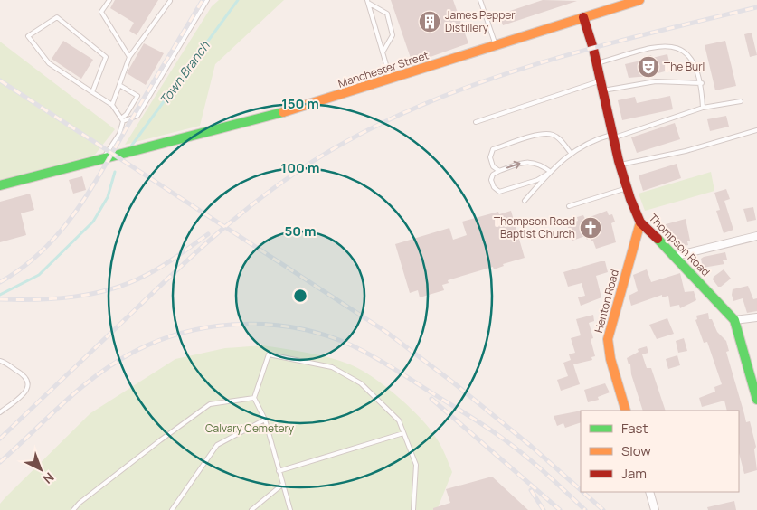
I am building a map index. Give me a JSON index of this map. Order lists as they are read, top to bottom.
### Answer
{
  "streets": {
    "main road": ["Manchester Street", "Thompson Road", "Henton Road"]
  },
  "crossings": [
    ["Manchester Street", "Thompson Road"],
    ["Thompson Road", "Henton Road"]
  ],
  "water": ["Town Branch"],
  "parks": ["Calvary Cemetery"],
  "places": {
    "building": ["James Pepper Distillery"],
    "theatre": ["The Burl"],
    "church": ["Thompson Road Baptist Church"]
  },
  "legend": ["Fast", "Slow", "Jam"],
  "north": "bottom right",
  "rings": ["150 m", "100 m", "50 m"]
}
